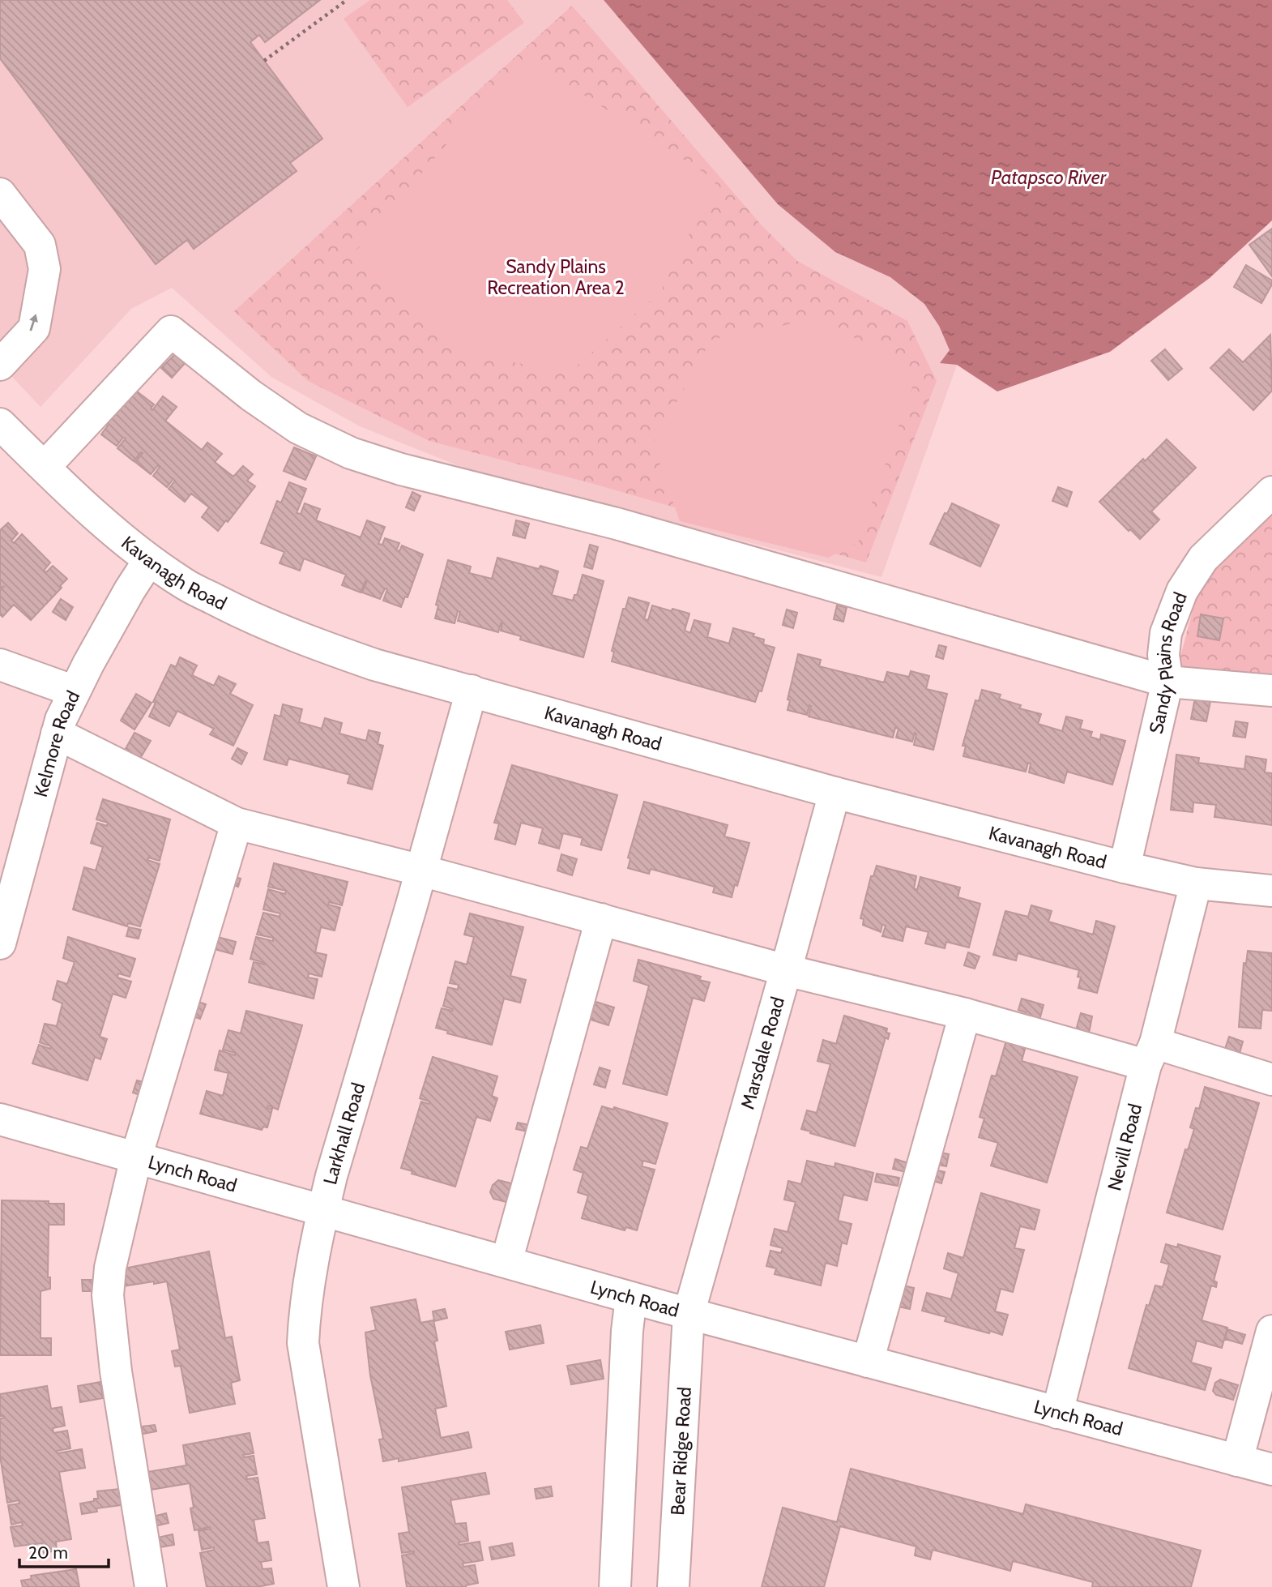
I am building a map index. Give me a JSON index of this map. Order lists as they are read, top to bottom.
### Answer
{
  "streets": {
    "street": [
      "Kavanagh Road",
      "Sandy Plains Road",
      "Kelmore Road",
      "Marsdale Road",
      "Larkhall Road",
      "Nevill Road",
      "Lynch Road",
      "Bear Ridge Road"
    ]
  },
  "crossings": [
    ["Kavanagh Road", "Sandy Plains Road"],
    ["Kavanagh Road", "Kelmore Road"],
    ["Kavanagh Road", "Marsdale Road"],
    ["Kavanagh Road", "Larkhall Road"],
    ["Kavanagh Road", "Nevill Road"],
    ["Marsdale Road", "Lynch Road"],
    ["Marsdale Road", "Bear Ridge Road"],
    ["Larkhall Road", "Lynch Road"],
    ["Nevill Road", "Lynch Road"],
    ["Lynch Road", "Bear Ridge Road"]
  ],
  "water": ["Patapsco River"],
  "parks": ["Sandy Plains Recreation Area 2"],
  "scale_bar": "20 m"
}
